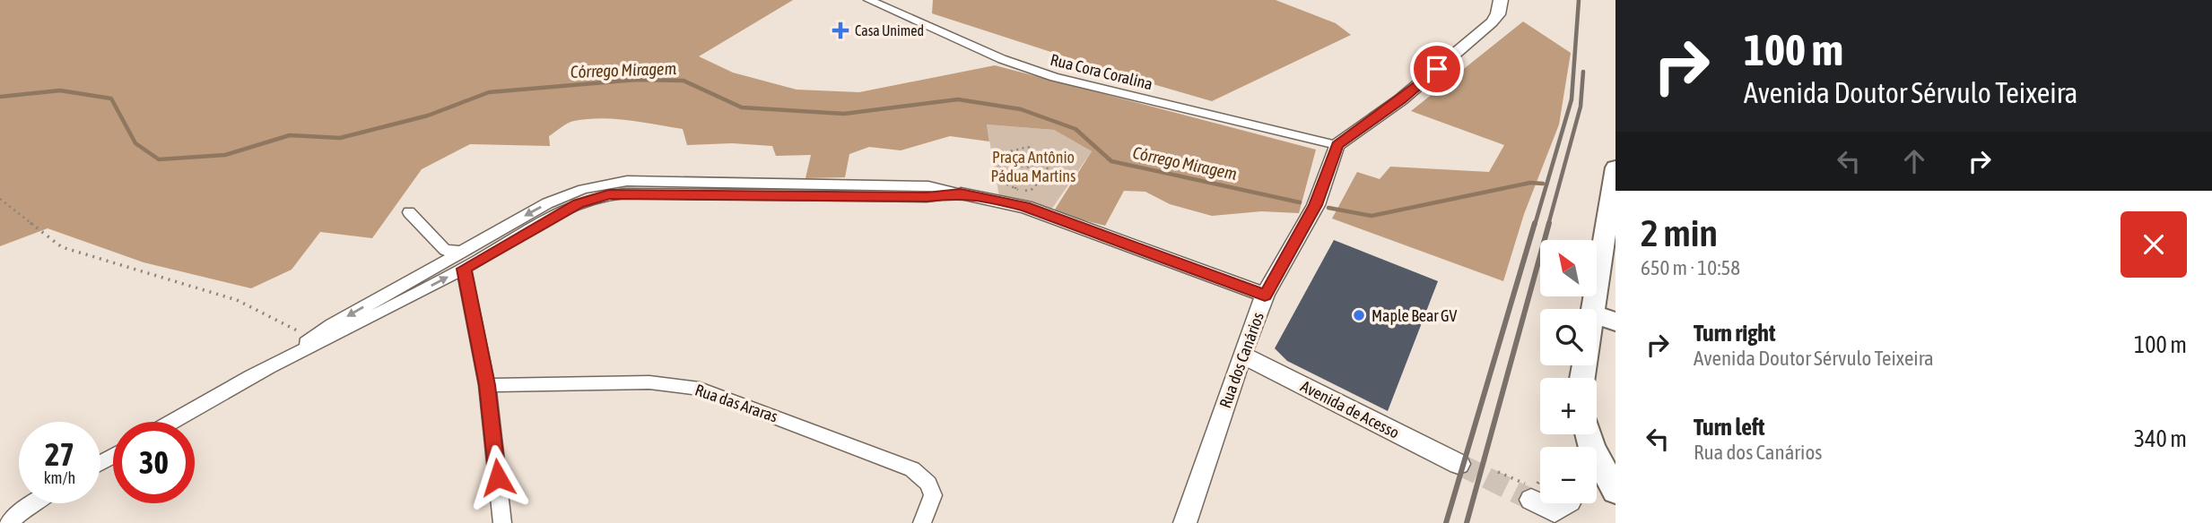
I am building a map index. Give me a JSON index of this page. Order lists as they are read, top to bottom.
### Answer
{
  "streets": {
    "street": [
      "Rua Cora Coralina",
      "Rua dos Canários",
      "Rua das Araras",
      "Avenida de Acesso"
    ]
  },
  "crossings": [
    ["Rua Cora Coralina", "Rua dos Canários"],
    ["Rua dos Canários", "Avenida de Acesso"]
  ],
  "water": ["Córrego Miragem"],
  "parks": ["Praça Antônio Pádua Martins"],
  "places": {
    "health": ["Casa Unimed"],
    "other": ["Maple Bear GV"]
  },
  "north": "top left",
  "page": {
    "turn": ["100 m", "Avenida Doutor Sérvulo Teixeira"],
    "heading": ["2 min", "650 m · 10:58"],
    "map_buttons": ["+", "−"],
    "list": [
      {
        "name": "Turn right",
        "note": "Avenida Doutor Sérvulo Teixeira",
        "value": "100 m"
      },
      {
        "name": "Turn left",
        "note": "Rua dos Canários",
        "value": "340 m"
      }
    ],
    "speed": "27 km/h",
    "limit": "30"
  }
}
